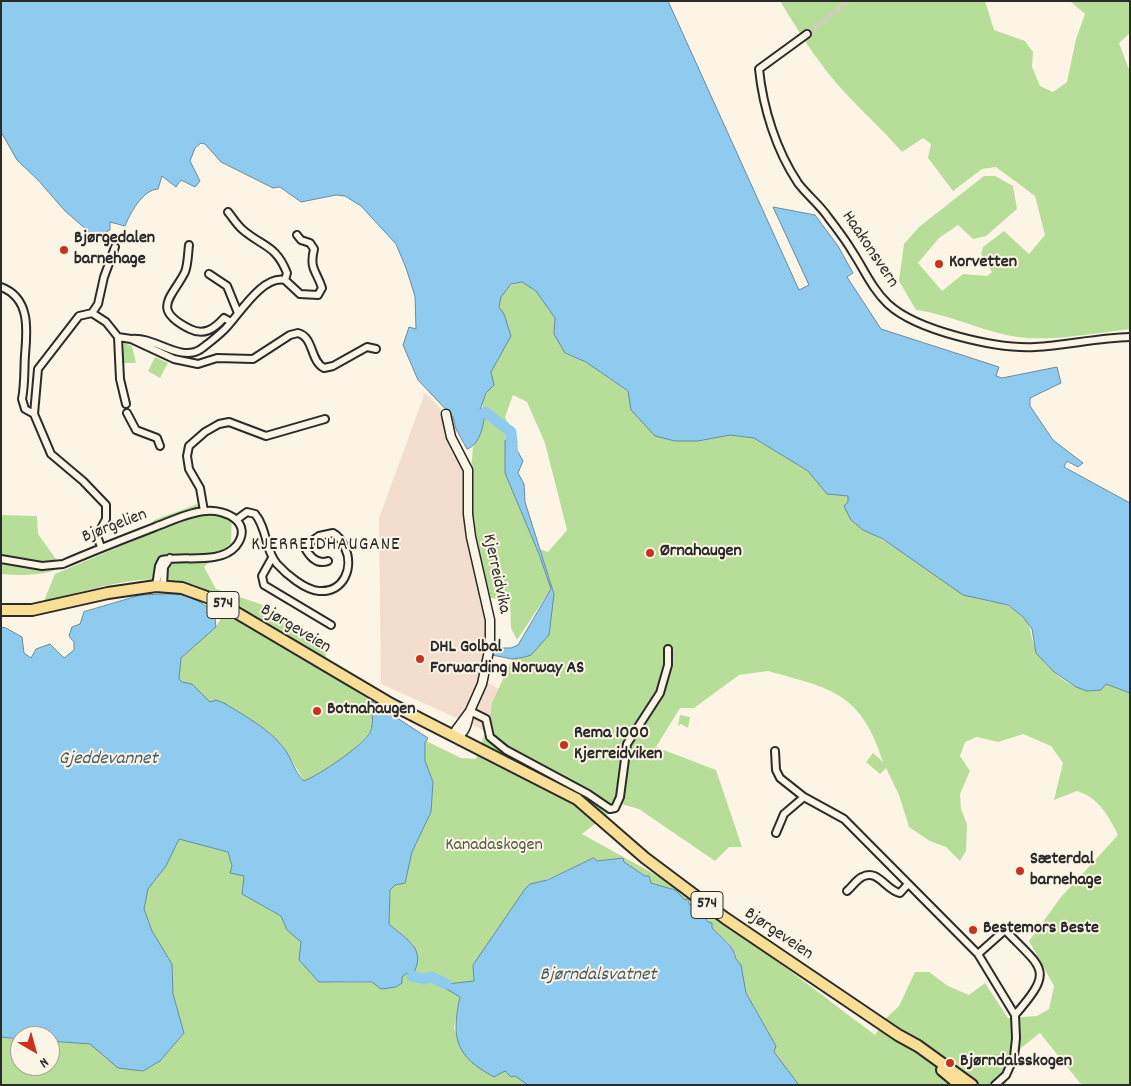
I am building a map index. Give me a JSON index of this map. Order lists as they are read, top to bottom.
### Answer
{
  "streets": {
    "main road": ["574", "Bjørgeveien"],
    "street": ["Haakonsvern", "Bjørgelien", "Kjerreidvika"]
  },
  "crossings": [
    ["Kjerreidvika", "Bjørgeveien"]
  ],
  "districts": ["KJERREIDHAUGANE"],
  "water": ["Gjeddevannet", "Bjørndalsvatnet"],
  "parks": ["Kanadaskogen"],
  "places": [
    "Bjørgedalen barnehage",
    "Korvetten",
    "Ørnahaugen",
    "DHL Golbal Forwarding Norway AS",
    "Botnahaugen",
    "Rema 1000 Kjerreidviken",
    "Sæterdal barnehage",
    "Bestemors Beste",
    "Bjørndalsskogen"
  ],
  "north": "bottom right"
}
